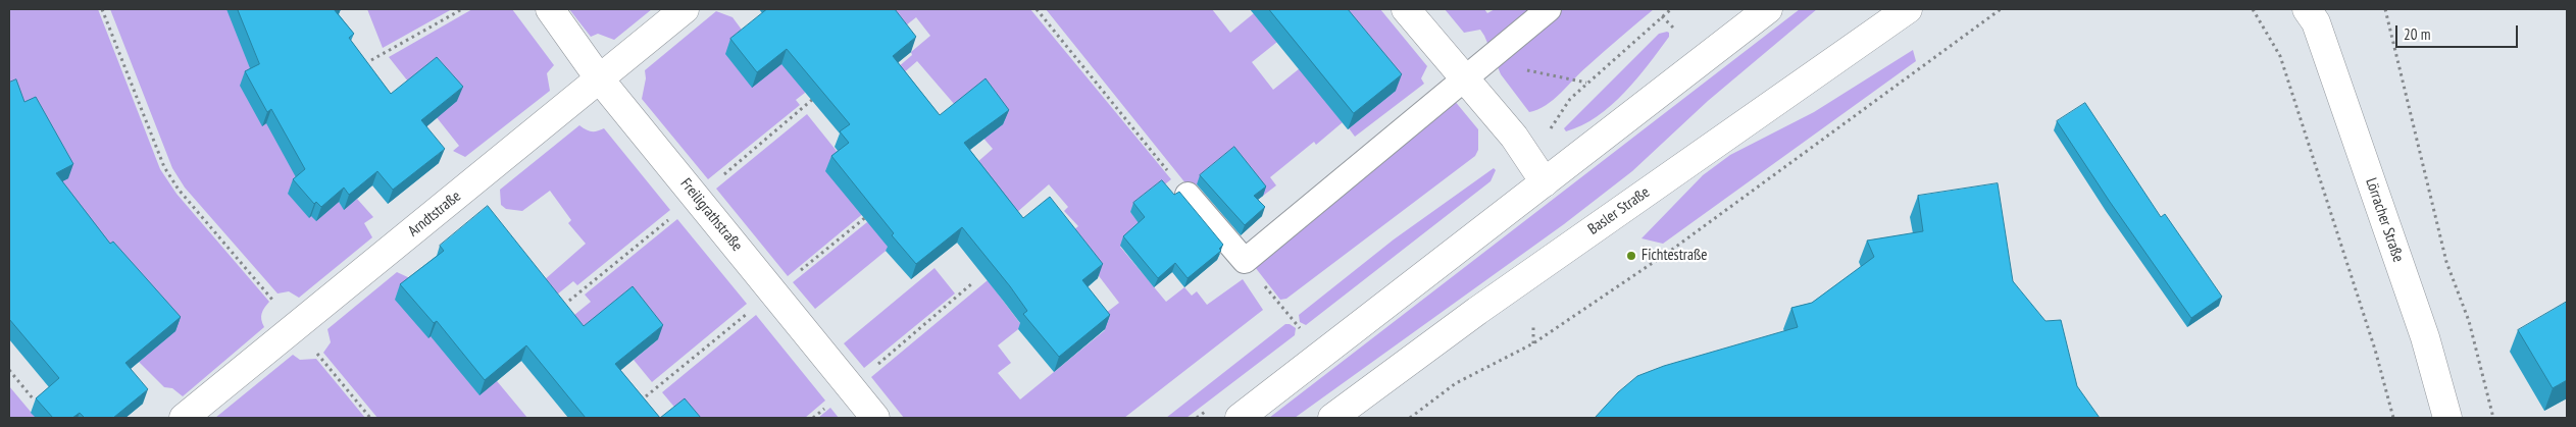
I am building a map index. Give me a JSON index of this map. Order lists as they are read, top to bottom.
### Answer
{
  "streets": {
    "street": [
      "Basler Straße",
      "Arndtstraße",
      "Freiligrathstraße",
      "Lörracher Straße"
    ]
  },
  "crossings": [
    ["Arndtstraße", "Freiligrathstraße"]
  ],
  "places": ["Fichtestraße"],
  "scale_bar": "20 m"
}
